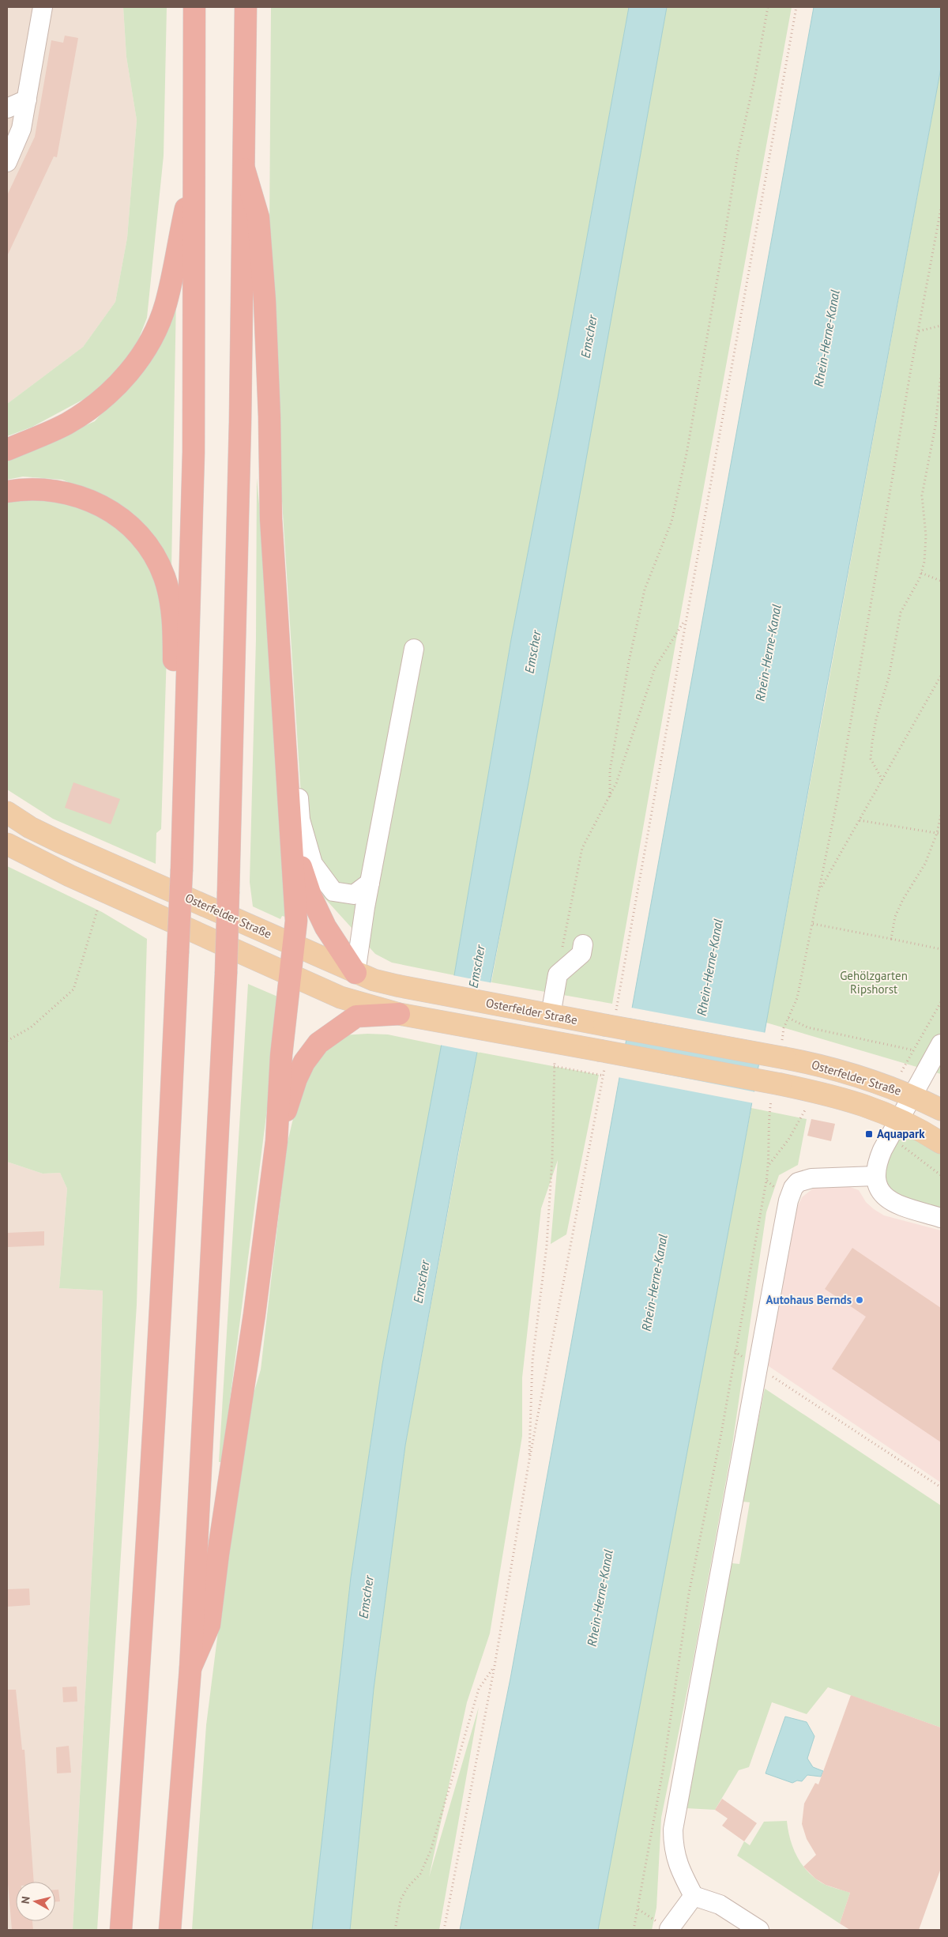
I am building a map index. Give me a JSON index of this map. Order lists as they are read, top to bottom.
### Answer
{
  "streets": {
    "main road": ["Osterfelder Straße"]
  },
  "water": ["Emscher", "Rhein-Herne-Kanal"],
  "parks": ["Gehölzgarten Ripshorst"],
  "places": {
    "transit": ["Aquapark"],
    "other": ["Autohaus Bernds"]
  },
  "north": "left"
}
